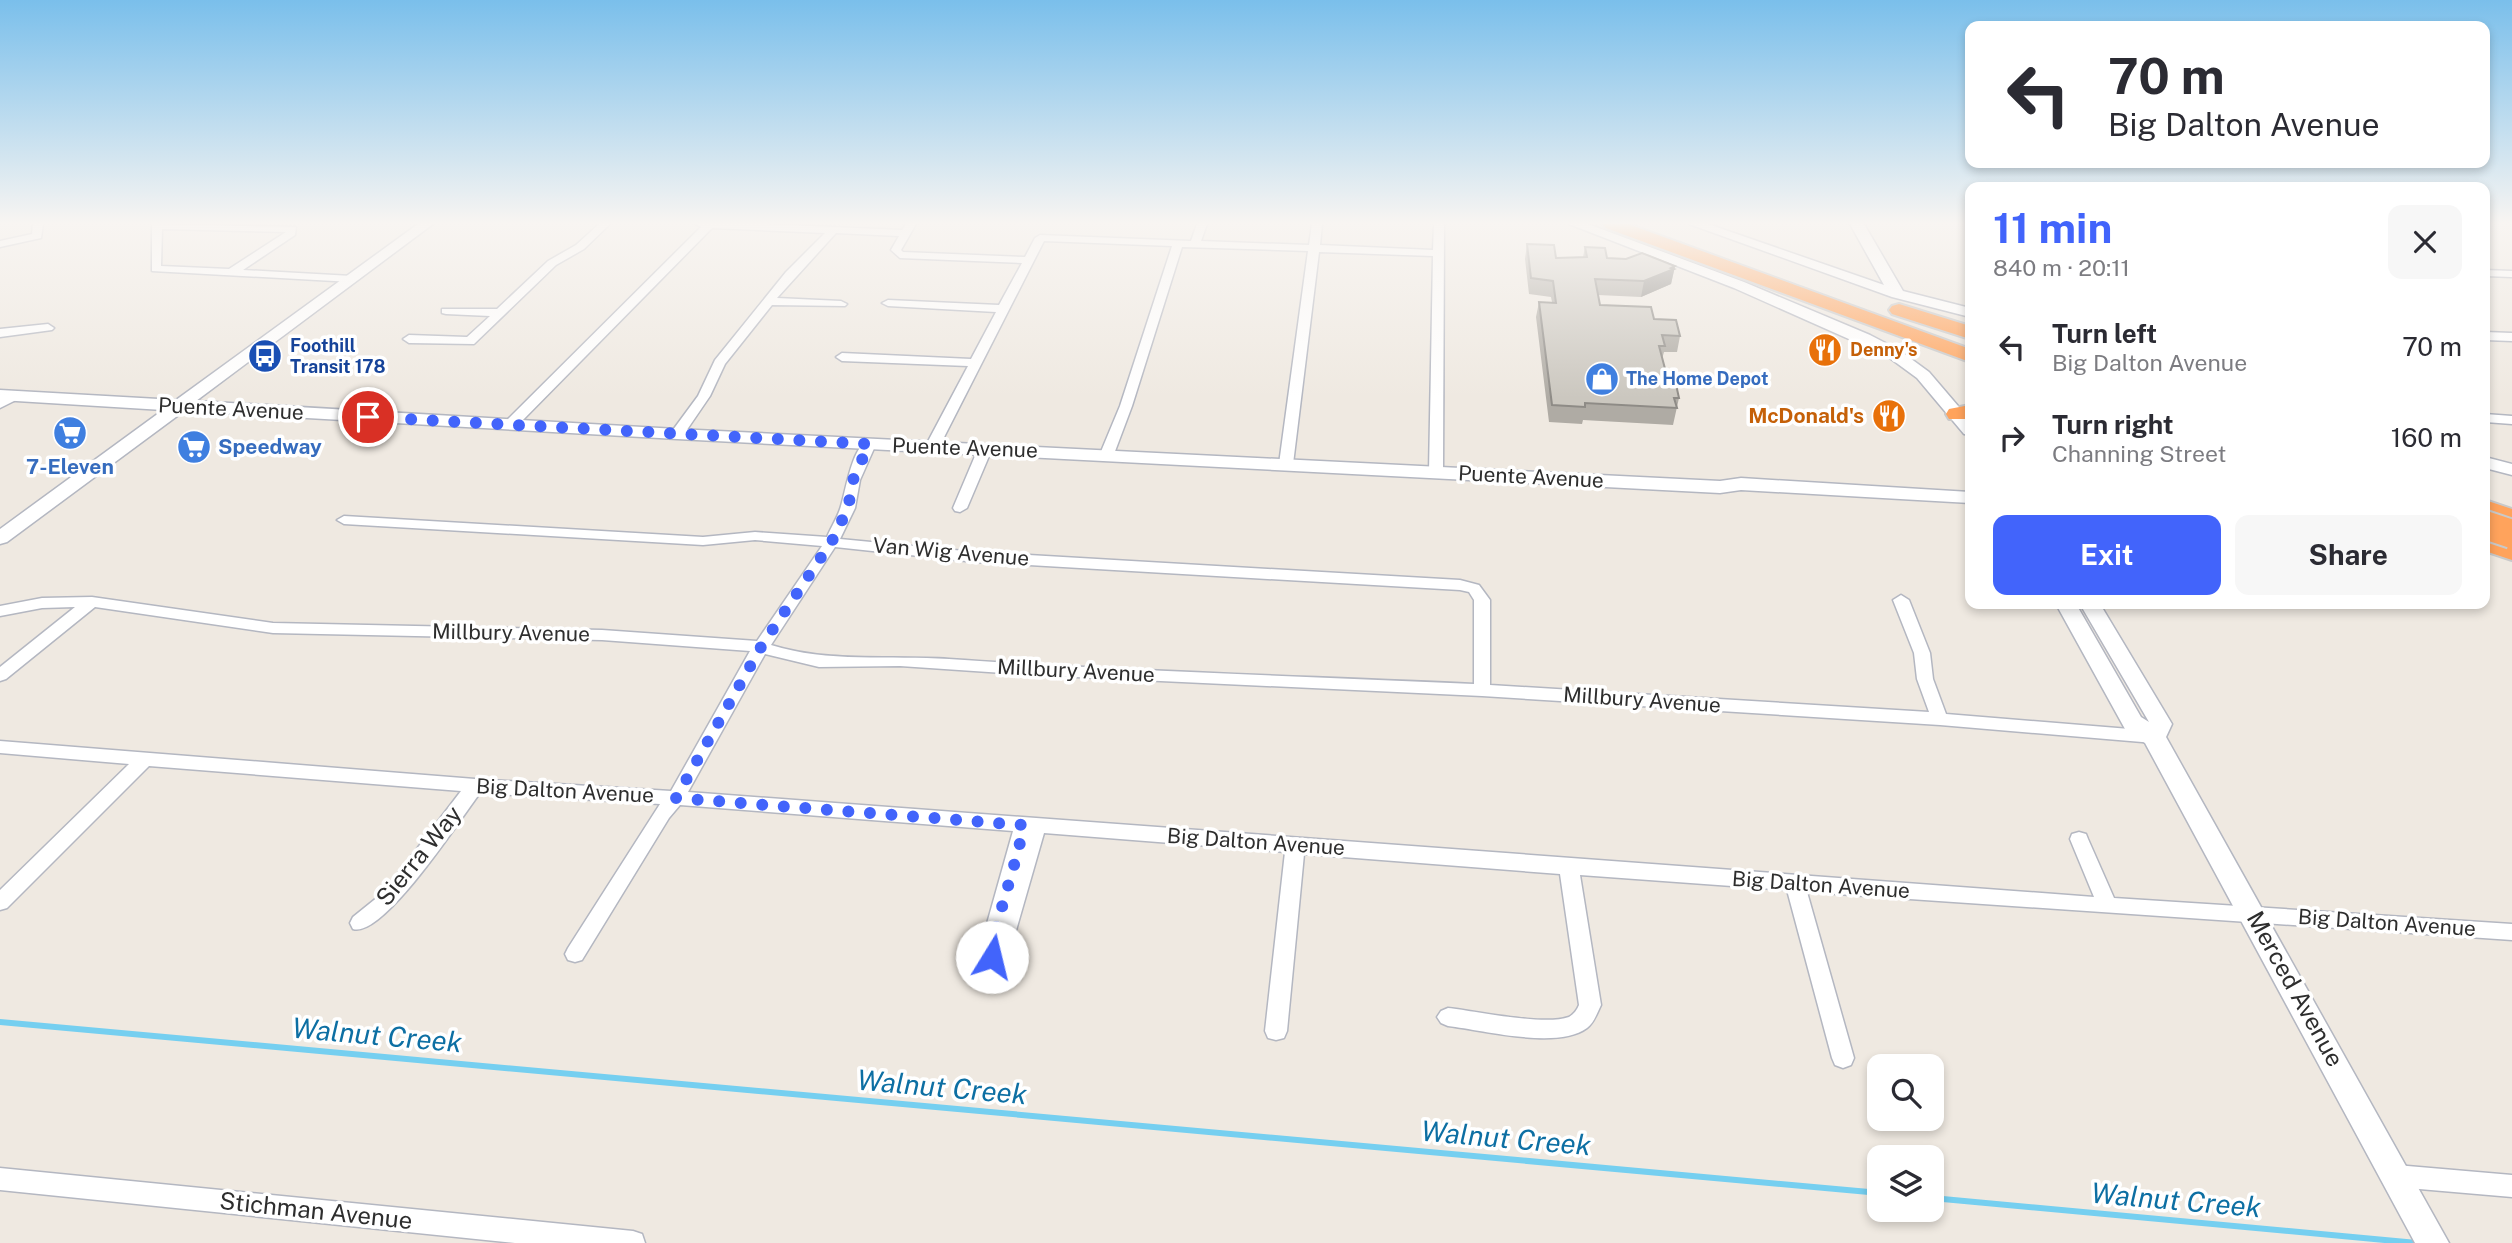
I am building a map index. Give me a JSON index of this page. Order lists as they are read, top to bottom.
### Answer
{
  "streets": {
    "main road": ["Puente Avenue", "Merced Avenue"],
    "street": [
      "Van Wig Avenue",
      "Millbury Avenue",
      "Big Dalton Avenue",
      "Sierra Way",
      "Stichman Avenue"
    ]
  },
  "crossings": [
    ["Van Wig Avenue", "Millbury Avenue"],
    ["Millbury Avenue", "Merced Avenue"],
    ["Big Dalton Avenue", "Sierra Way"],
    ["Big Dalton Avenue", "Merced Avenue"]
  ],
  "water": ["Walnut Creek"],
  "places": {
    "restaurant": ["Denny's", "McDonald's"],
    "bus stop": ["Foothill Transit 178"],
    "shop": ["The Home Depot"],
    "supermarket": ["7-Eleven", "Speedway"]
  },
  "page": {
    "turn": ["70 m", "Big Dalton Avenue"],
    "heading": ["11 min", "840 m · 20:11"],
    "list": [
      {
        "name": "Turn left",
        "note": "Big Dalton Avenue",
        "value": "70 m"
      },
      {
        "name": "Turn right",
        "note": "Channing Street",
        "value": "160 m"
      }
    ],
    "buttons": ["Exit", "Share"]
  }
}
